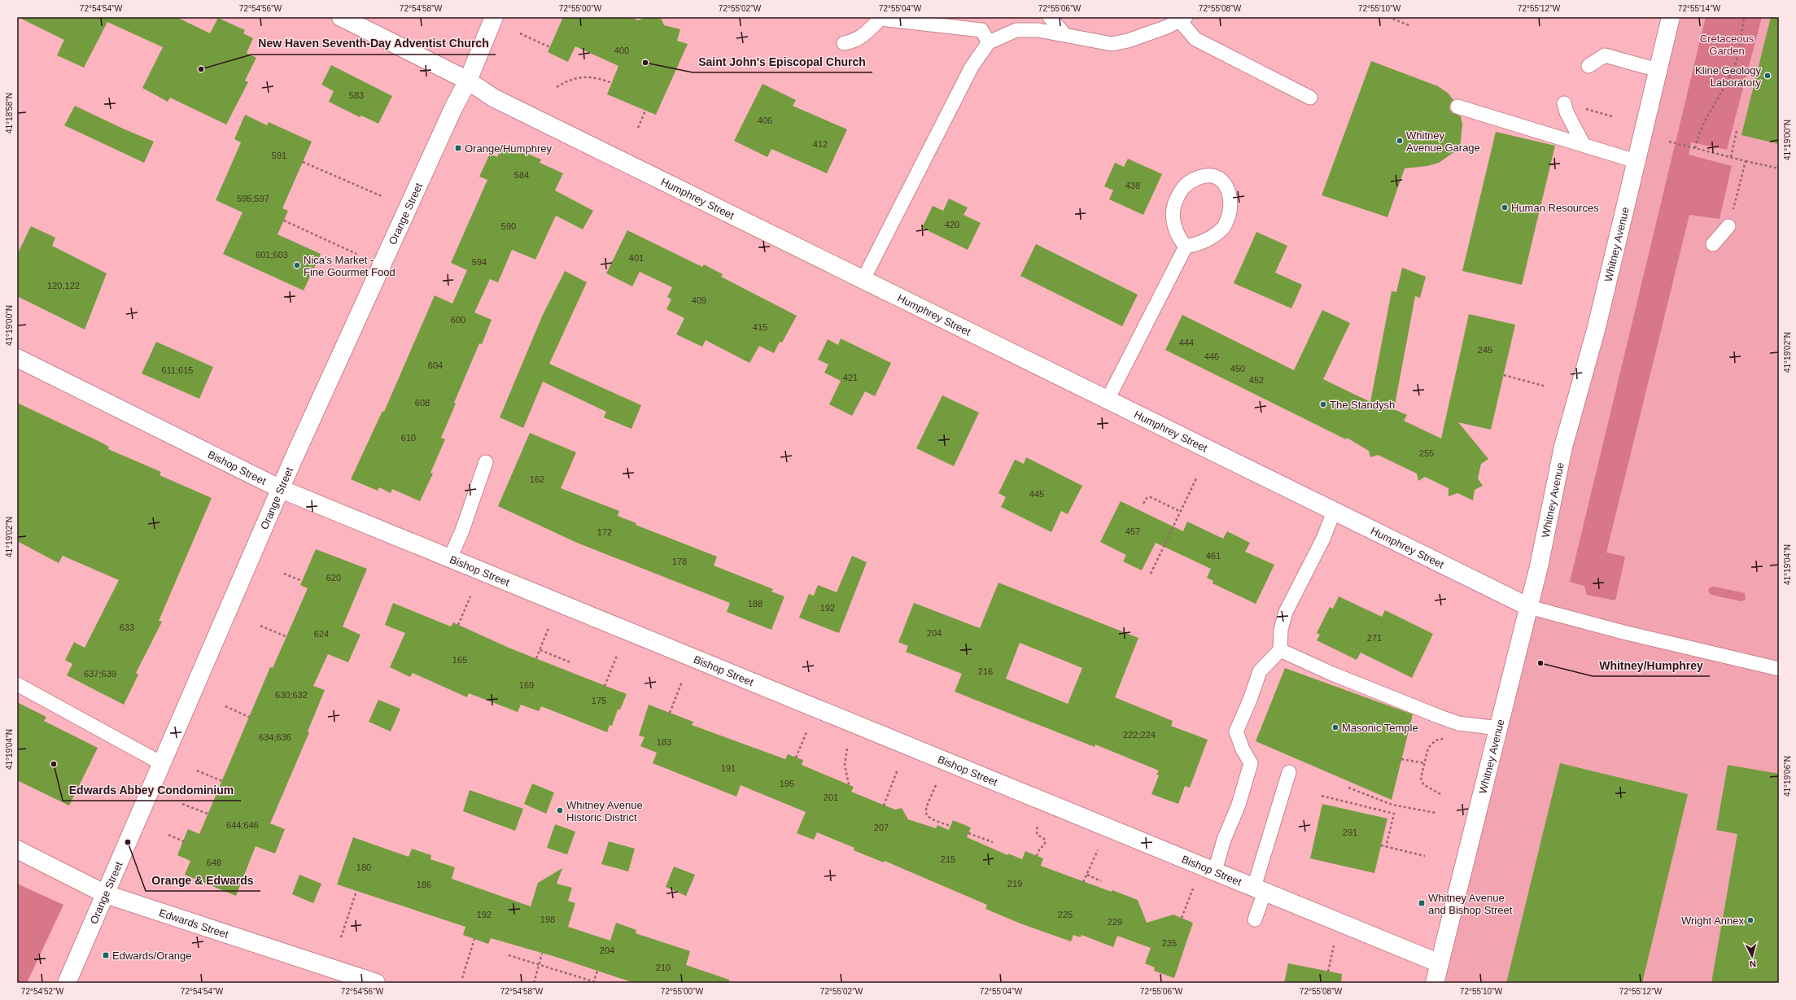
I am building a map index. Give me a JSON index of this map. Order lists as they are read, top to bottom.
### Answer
{
  "streets": {
    "street": [
      "Humphrey Street",
      "Orange Street",
      "Whitney Avenue",
      "Bishop Street",
      "Edwards Street"
    ]
  },
  "crossings": [
    ["Humphrey Street", "Orange Street"],
    ["Humphrey Street", "Whitney Avenue"],
    ["Orange Street", "Bishop Street"],
    ["Orange Street", "Edwards Street"],
    ["Whitney Avenue", "Bishop Street"]
  ],
  "parks": ["Cretaceous Garden"],
  "places": {
    "other": [
      "Saint John's Episcopal Church",
      "New Haven Seventh-Day Adventist Church",
      "Kline Geology Laboratory",
      "Whitney Avenue Garage",
      "Human Resources",
      "Nica's Market - Fine Gourmet Food",
      "The Standysh",
      "Whitney/Humphrey",
      "Masonic Temple",
      "Edwards Abbey Condominium",
      "Whitney Avenue Historic District",
      "Orange & Edwards",
      "Wright Annex"
    ],
    "transit": ["Orange/Humphrey", "Whitney Avenue and Bishop Street", "Edwards/Orange"]
  },
  "house_numbers": [
    "400",
    "583",
    "406",
    "412",
    "591",
    "584",
    "438",
    "595;597",
    "420",
    "590",
    "601;603",
    "401",
    "594",
    "120,122",
    "409",
    "600",
    "415",
    "444",
    "245",
    "446",
    "604",
    "450",
    "611;615",
    "421",
    "452",
    "608",
    "610",
    "255",
    "162",
    "445",
    "457",
    "172",
    "461",
    "178",
    "620",
    "188",
    "192",
    "633",
    "204",
    "624",
    "271",
    "165",
    "216",
    "637;639",
    "169",
    "630;632",
    "175",
    "222;224",
    "634;636",
    "183",
    "191",
    "195",
    "201",
    "644;646",
    "207",
    "291",
    "215",
    "648",
    "180",
    "219",
    "186",
    "192",
    "225",
    "198",
    "229",
    "235",
    "204",
    "210"
  ],
  "north": "bottom",
  "coordinates": [
    "72°54'54\"W",
    "72°54'56\"W",
    "72°54'58\"W",
    "72°55'00\"W",
    "72°55'02\"W",
    "72°55'04\"W",
    "72°55'06\"W",
    "72°55'08\"W",
    "72°55'10\"W",
    "72°55'12\"W",
    "72°55'14\"W",
    "41°18'58\"N",
    "41°19'00\"N",
    "41°19'02\"N",
    "41°19'04\"N",
    "41°19'06\"N",
    "72°54'52\"W"
  ]
}
